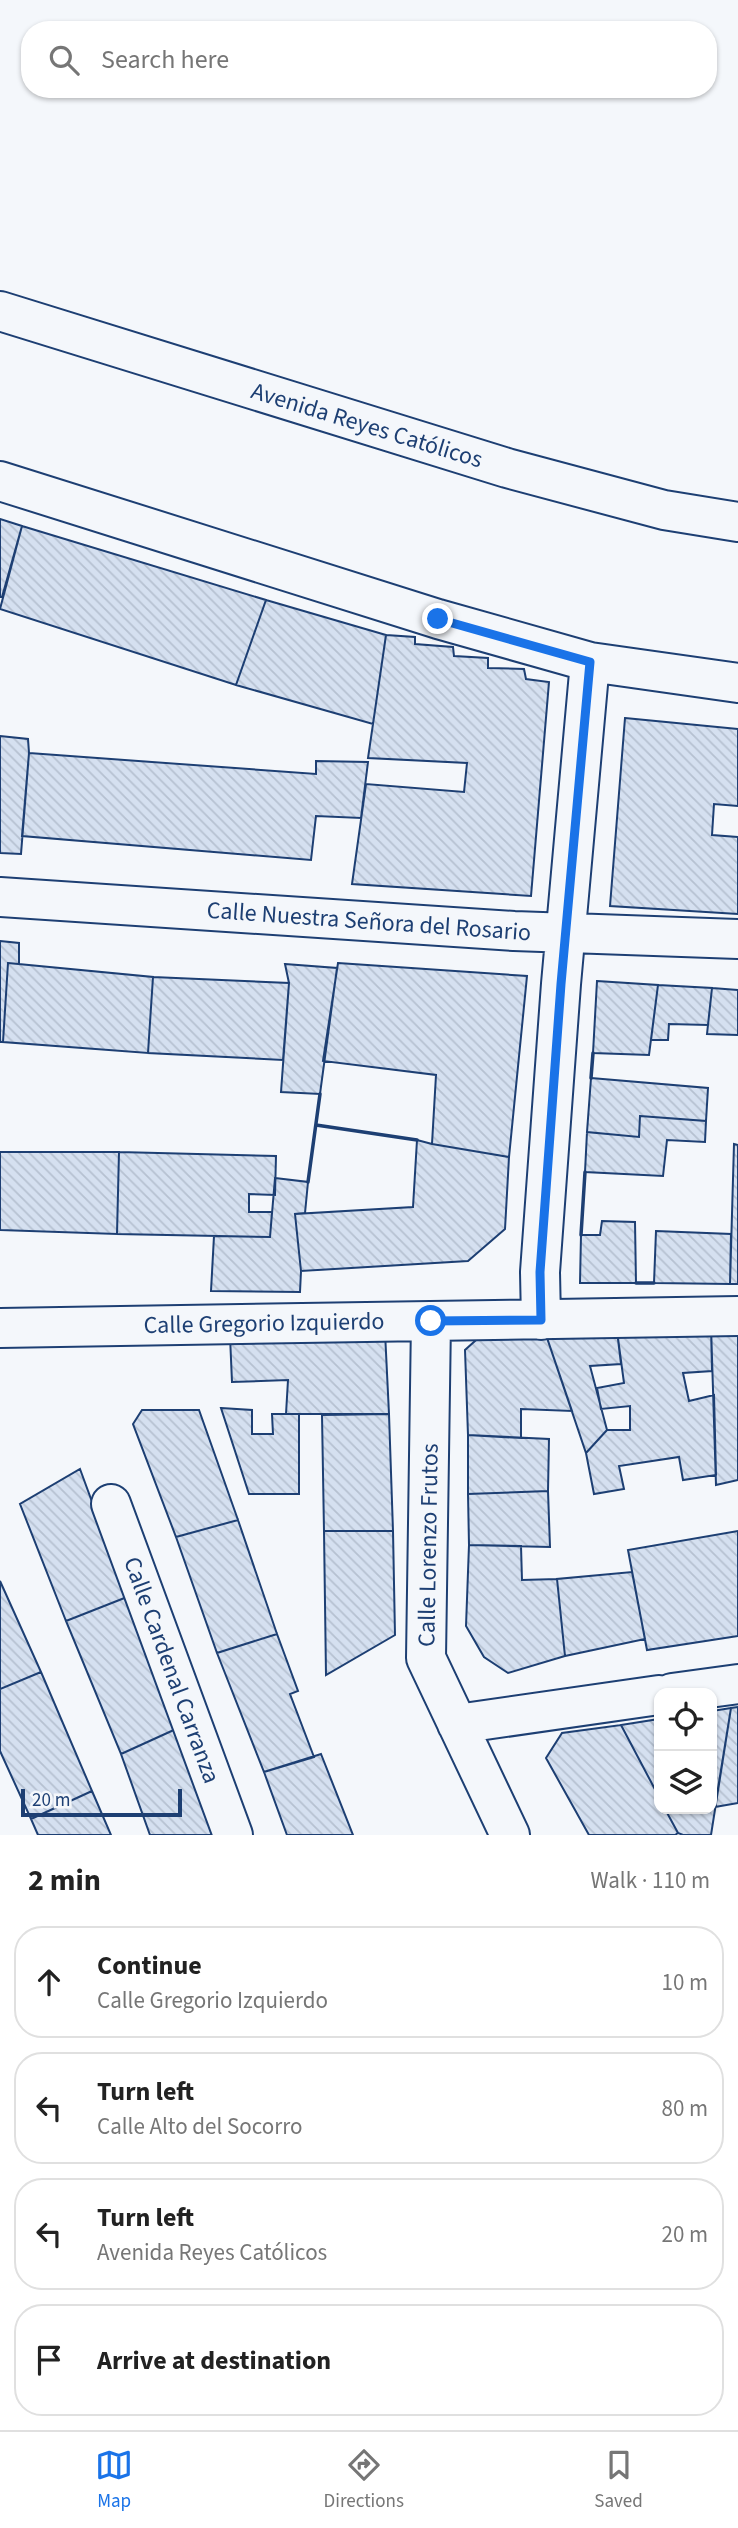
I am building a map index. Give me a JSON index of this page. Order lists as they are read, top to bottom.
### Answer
{
  "streets": {
    "street": [
      "Avenida Reyes Católicos",
      "Calle Nuestra Señora del Rosario",
      "Calle Gregorio Izquierdo",
      "Calle Lorenzo Frutos",
      "Calle Cardenal Carranza"
    ]
  },
  "crossings": [
    ["Calle Gregorio Izquierdo", "Calle Lorenzo Frutos"]
  ],
  "scale_bar": "20 m",
  "page": {
    "search": "Search here",
    "scale": "20 m",
    "heading": ["2 min", "Walk · 110 m"],
    "list": [
      ["Continue", "Calle Gregorio Izquierdo", "10 m"],
      ["Turn left", "Calle Alto del Socorro", "80 m"],
      ["Turn left", "Avenida Reyes Católicos", "20 m"],
      "Arrive at destination"
    ],
    "nav": ["Map", "Directions", "Saved"]
  }
}
